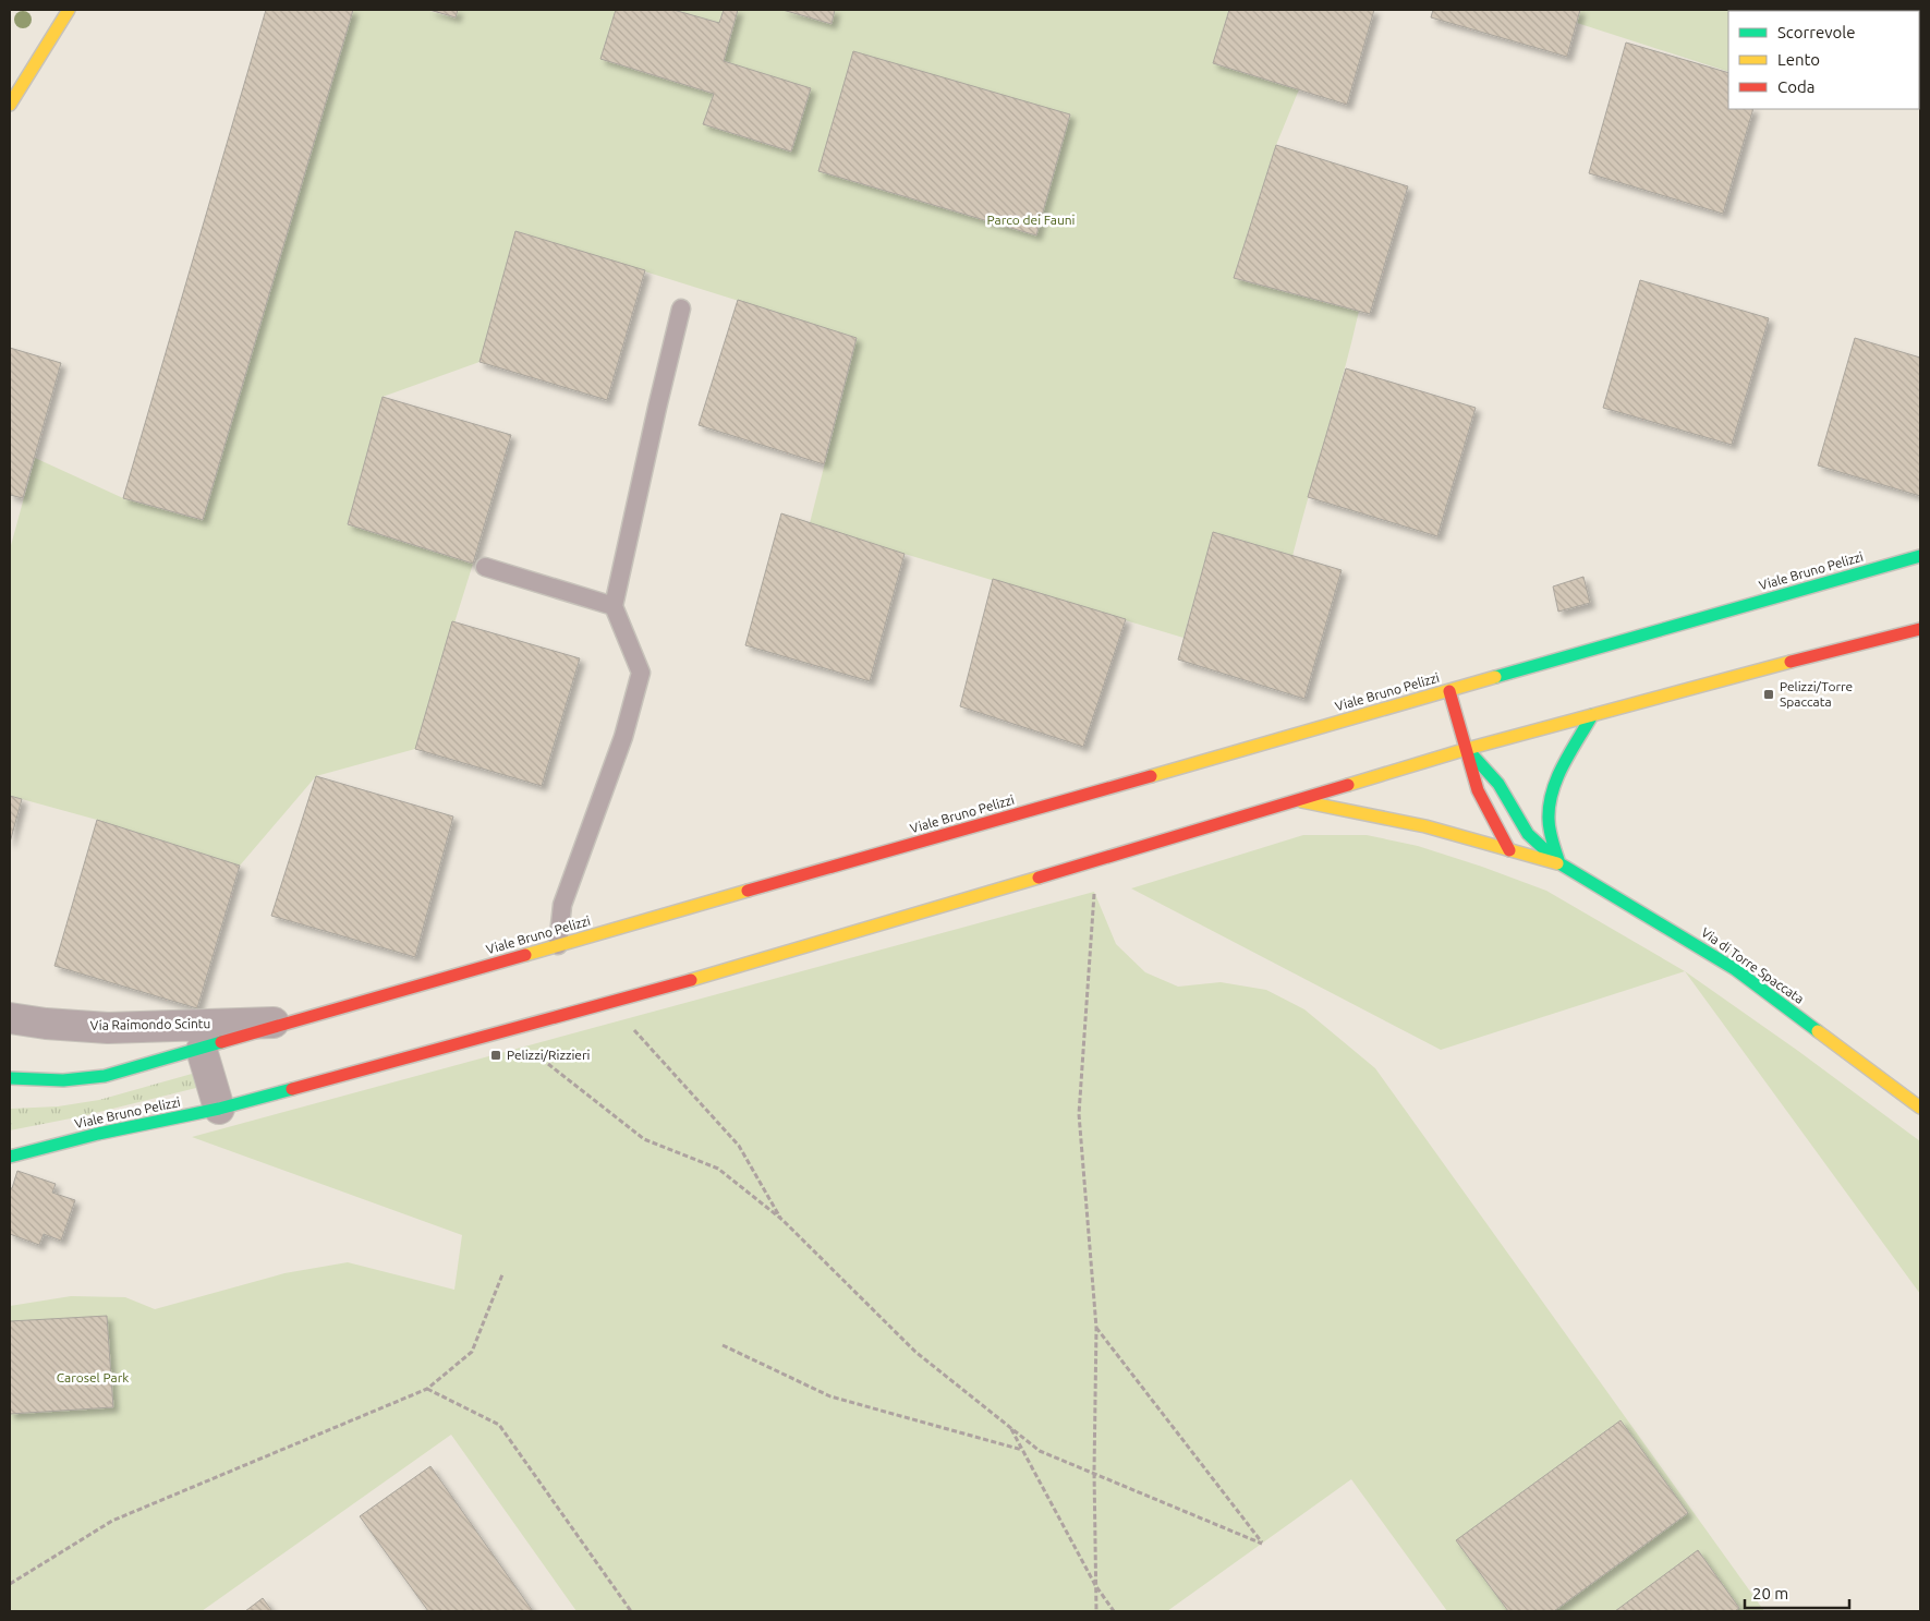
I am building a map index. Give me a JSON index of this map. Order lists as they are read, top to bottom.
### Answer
{
  "streets": {
    "street": ["Viale Bruno Pelizzi", "Via di Torre Spaccata", "Via Raimondo Scintu"]
  },
  "crossings": [
    ["Viale Bruno Pelizzi", "Via di Torre Spaccata"],
    ["Viale Bruno Pelizzi", "Via Raimondo Scintu"]
  ],
  "parks": ["Parco dei Fauni", "Carosel Park"],
  "places": {
    "transit": ["Pelizzi/Torre Spaccata", "Pelizzi/Rizzieri"]
  },
  "legend": ["Scorrevole", "Lento", "Coda"],
  "scale_bar": "20 m"
}
